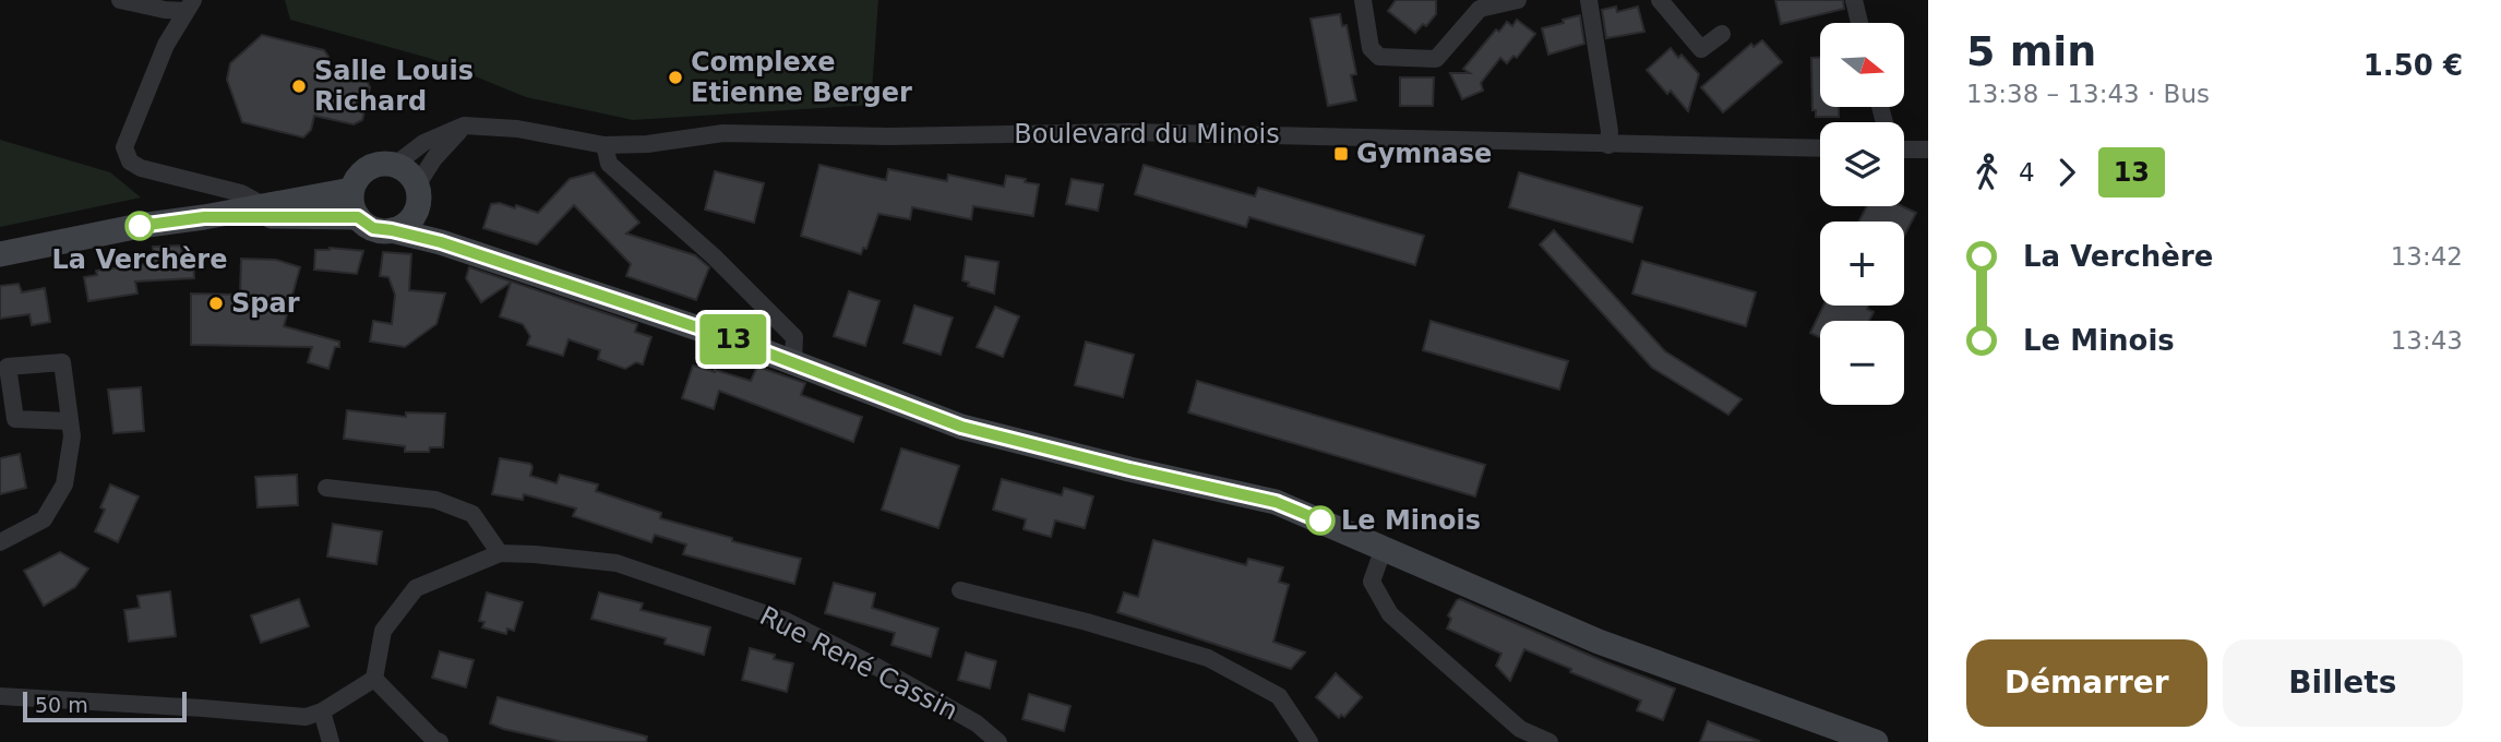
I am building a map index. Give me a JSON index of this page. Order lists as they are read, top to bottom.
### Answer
{
  "streets": {
    "street": ["Boulevard du Minois", "Rue René Cassin"]
  },
  "places": {
    "other": [
      "Complexe Etienne Berger",
      "Salle Louis Richard",
      "La Verchère",
      "Spar",
      "Le Minois"
    ],
    "transit": ["Gymnase"]
  },
  "lines": ["bus line 13"],
  "scale_bar": "50 m",
  "north": "right",
  "page": {
    "on_map": "13",
    "heading": ["5 min", "13:38 – 13:43 · Bus", "1.50 €"],
    "map_buttons": ["+", "−"],
    "legs": ["4", "13"],
    "list": [
      {
        "name": "La Verchère",
        "value": "13:42"
      },
      {
        "name": "Le Minois",
        "value": "13:43"
      }
    ],
    "buttons": ["Démarrer", "Billets"],
    "scale": "50 m"
  }
}
